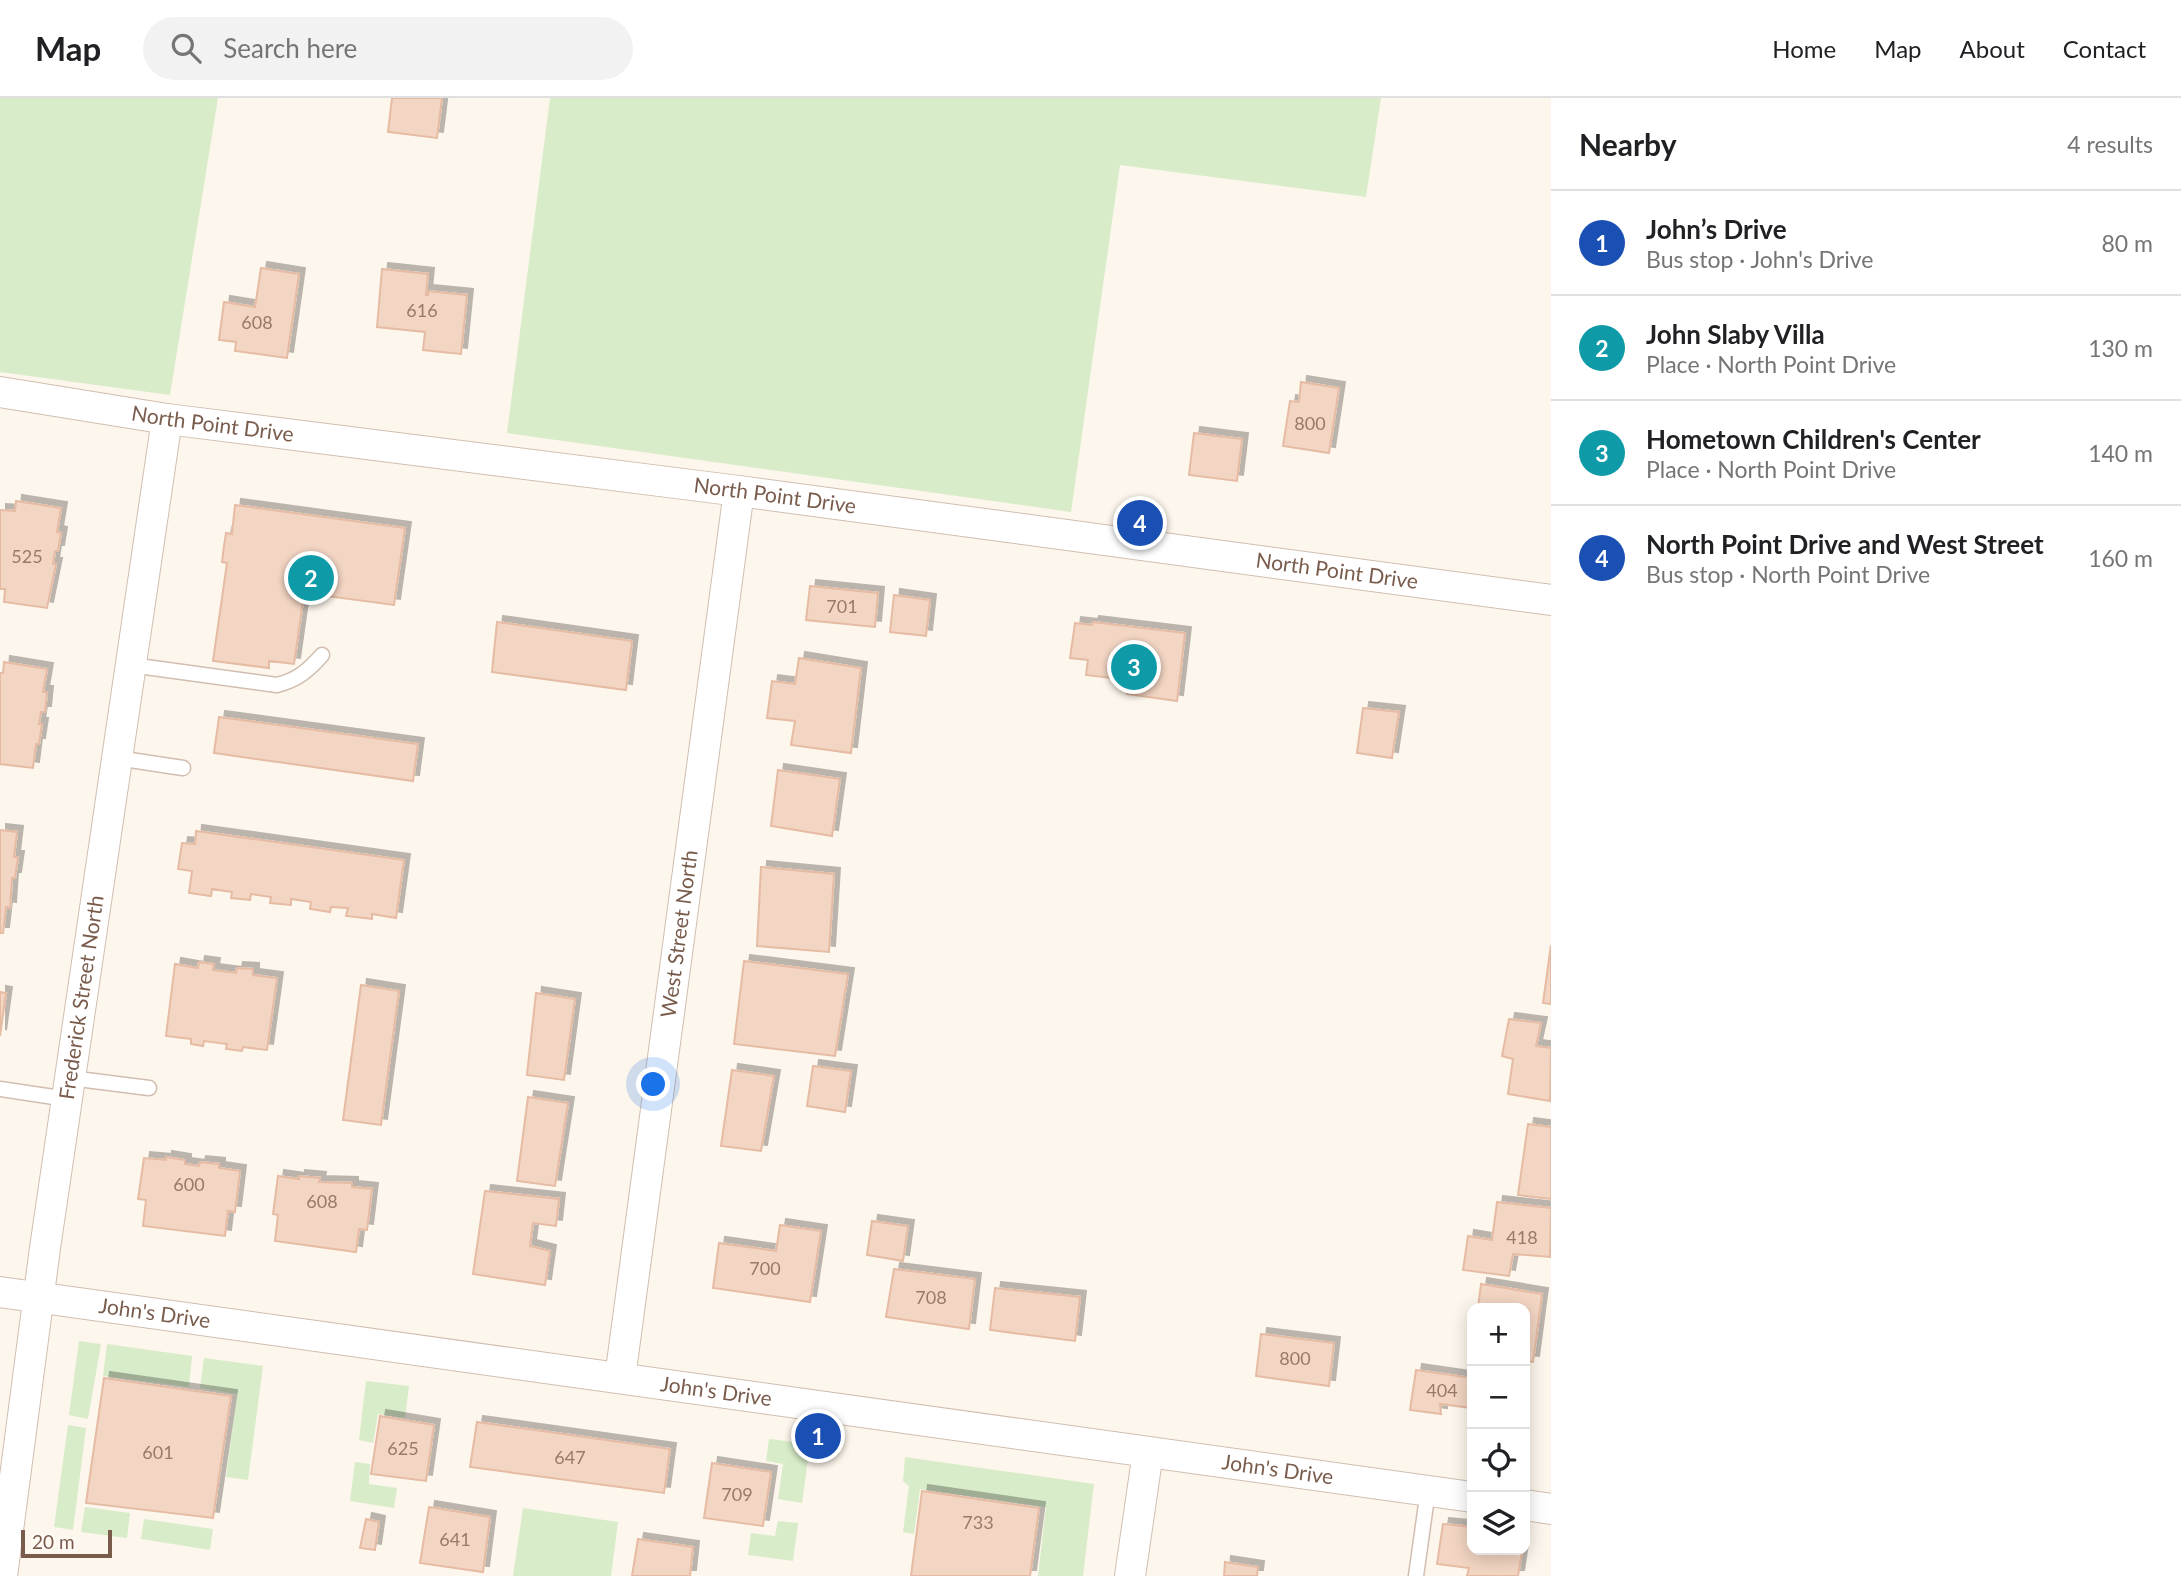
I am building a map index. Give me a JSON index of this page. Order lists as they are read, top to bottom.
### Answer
{
  "streets": {
    "street": [
      "North Point Drive",
      "West Street North",
      "Frederick Street North",
      "John's Drive"
    ]
  },
  "crossings": [
    ["North Point Drive", "West Street North"],
    ["North Point Drive", "Frederick Street North"],
    ["West Street North", "John's Drive"],
    ["Frederick Street North", "John's Drive"]
  ],
  "house_numbers": [
    "616",
    "608",
    "800",
    "525",
    "701",
    "600",
    "608",
    "418",
    "700",
    "708",
    "800",
    "404",
    "625",
    "601",
    "647",
    "709",
    "733",
    "641"
  ],
  "scale_bar": "20 m",
  "page": {
    "header": "Map",
    "search": "Search here",
    "nav": [
      "Home",
      "Map",
      "About",
      "Contact"
    ],
    "heading": ["Nearby", "4 results"],
    "list": [
      {
        "mark": "1",
        "name": "John’s Drive",
        "note": "Bus stop · John's Drive",
        "value": "80 m"
      },
      {
        "mark": "2",
        "name": "John Slaby Villa",
        "note": "Place · North Point Drive",
        "value": "130 m"
      },
      {
        "mark": "3",
        "name": "Hometown Children's Center",
        "note": "Place · North Point Drive",
        "value": "140 m"
      },
      {
        "mark": "4",
        "name": "North Point Drive and West Street",
        "note": "Bus stop · North Point Drive",
        "value": "160 m"
      }
    ],
    "pins": [
      "4",
      "2",
      "3",
      "1"
    ],
    "map_buttons": ["+", "−"],
    "scale": "20 m"
  }
}
